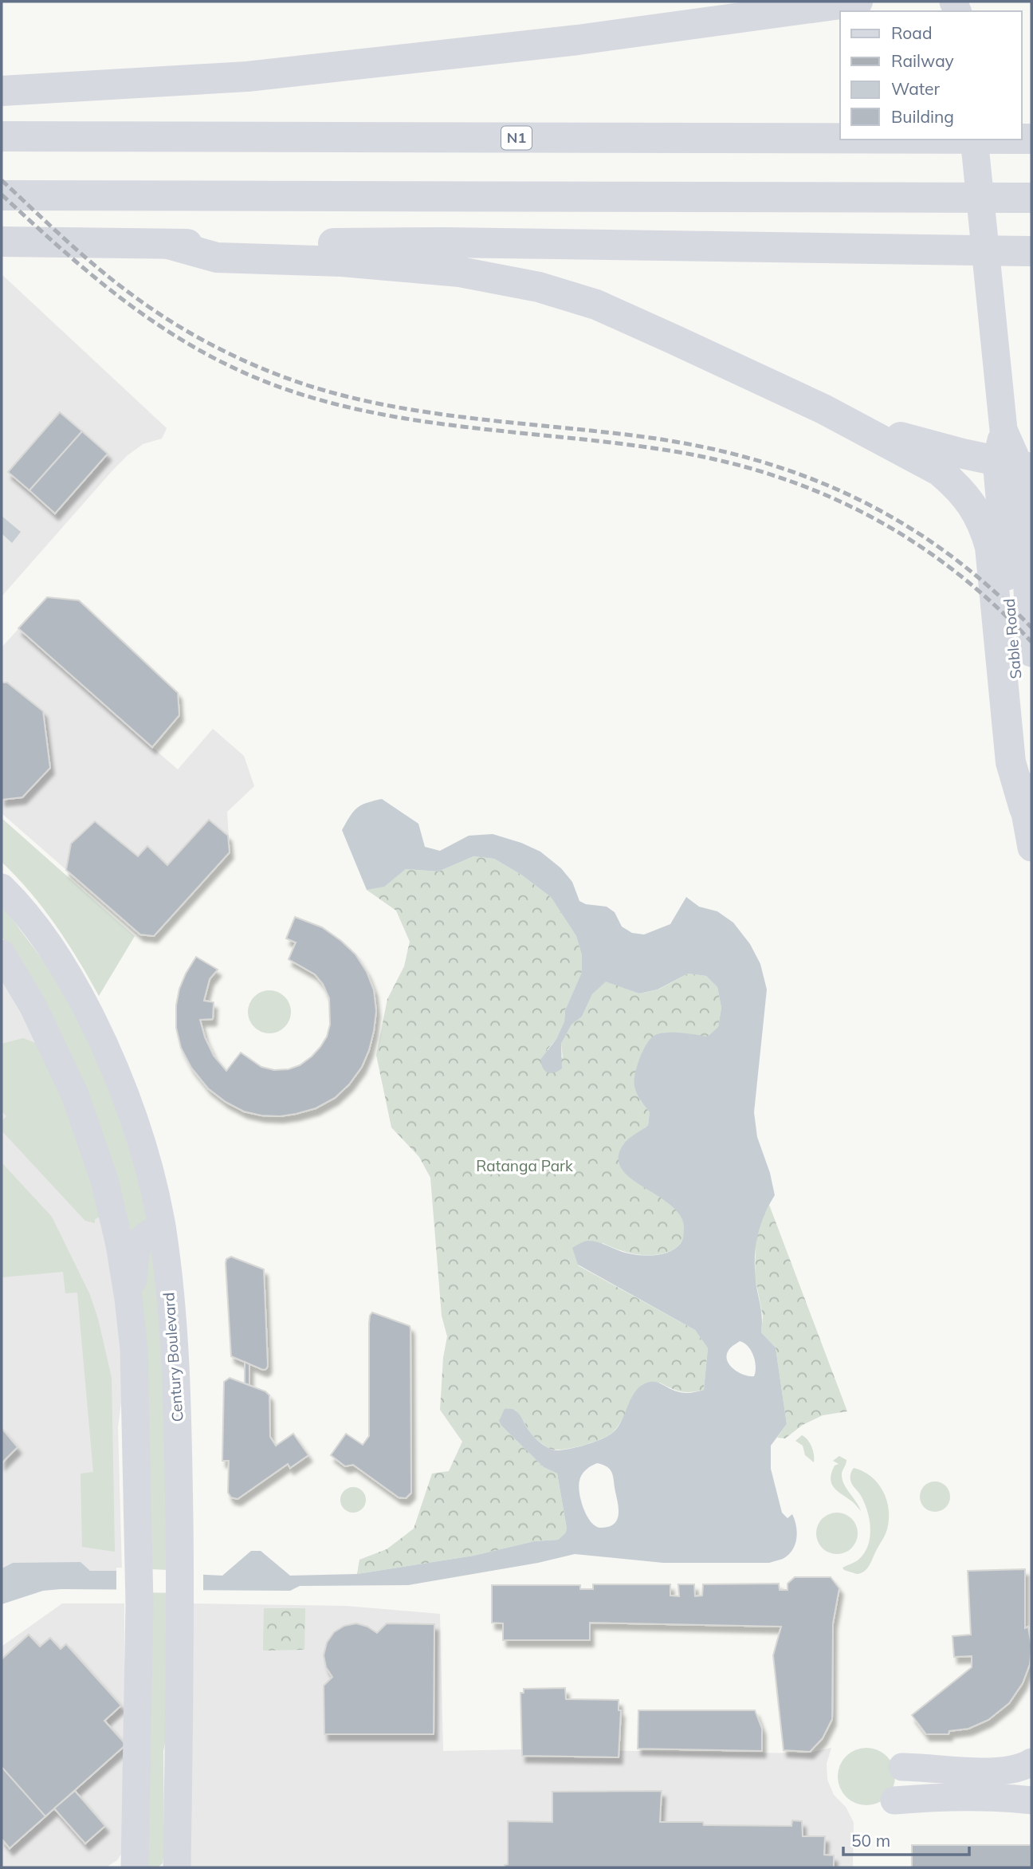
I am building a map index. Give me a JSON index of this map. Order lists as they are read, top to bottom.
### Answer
{
  "streets": {
    "highway": ["N1"],
    "main road": ["Sable Road", "Century Boulevard"]
  },
  "parks": ["Ratanga Park"],
  "legend": [
    "Road",
    "Railway",
    "Water",
    "Building"
  ],
  "scale_bar": "50 m"
}
